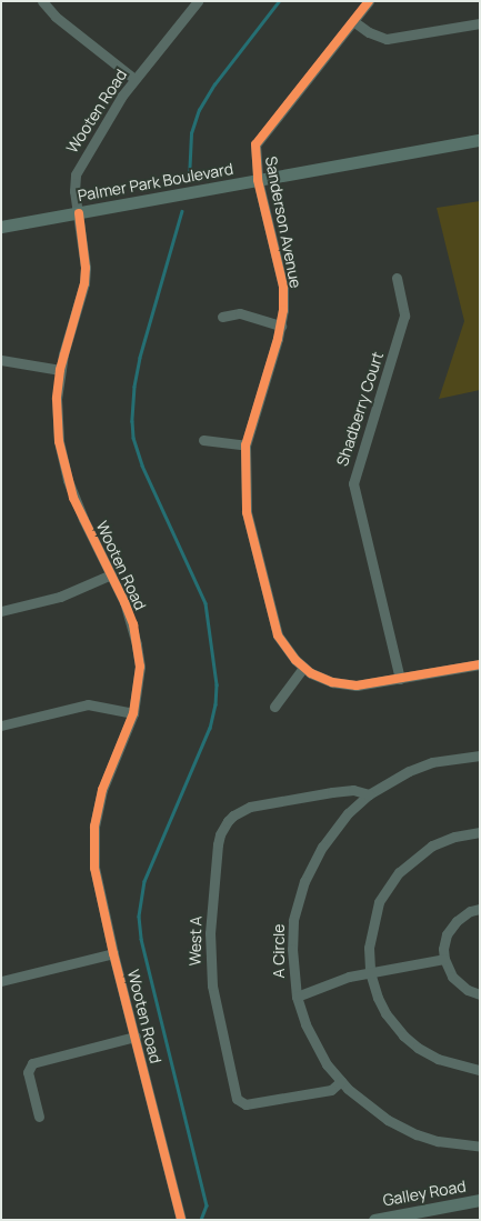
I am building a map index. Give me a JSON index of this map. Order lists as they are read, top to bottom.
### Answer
{
  "streets": {
    "main road": ["Palmer Park Boulevard", "Galley Road"],
    "street": [
      "Wooten Road",
      "Sanderson Avenue",
      "Shadberry Court",
      "West A",
      "A Circle"
    ]
  },
  "crossings": [
    ["Wooten Road", "Palmer Park Boulevard"],
    ["Palmer Park Boulevard", "Sanderson Avenue"],
    ["West A", "A Circle"]
  ]
}
